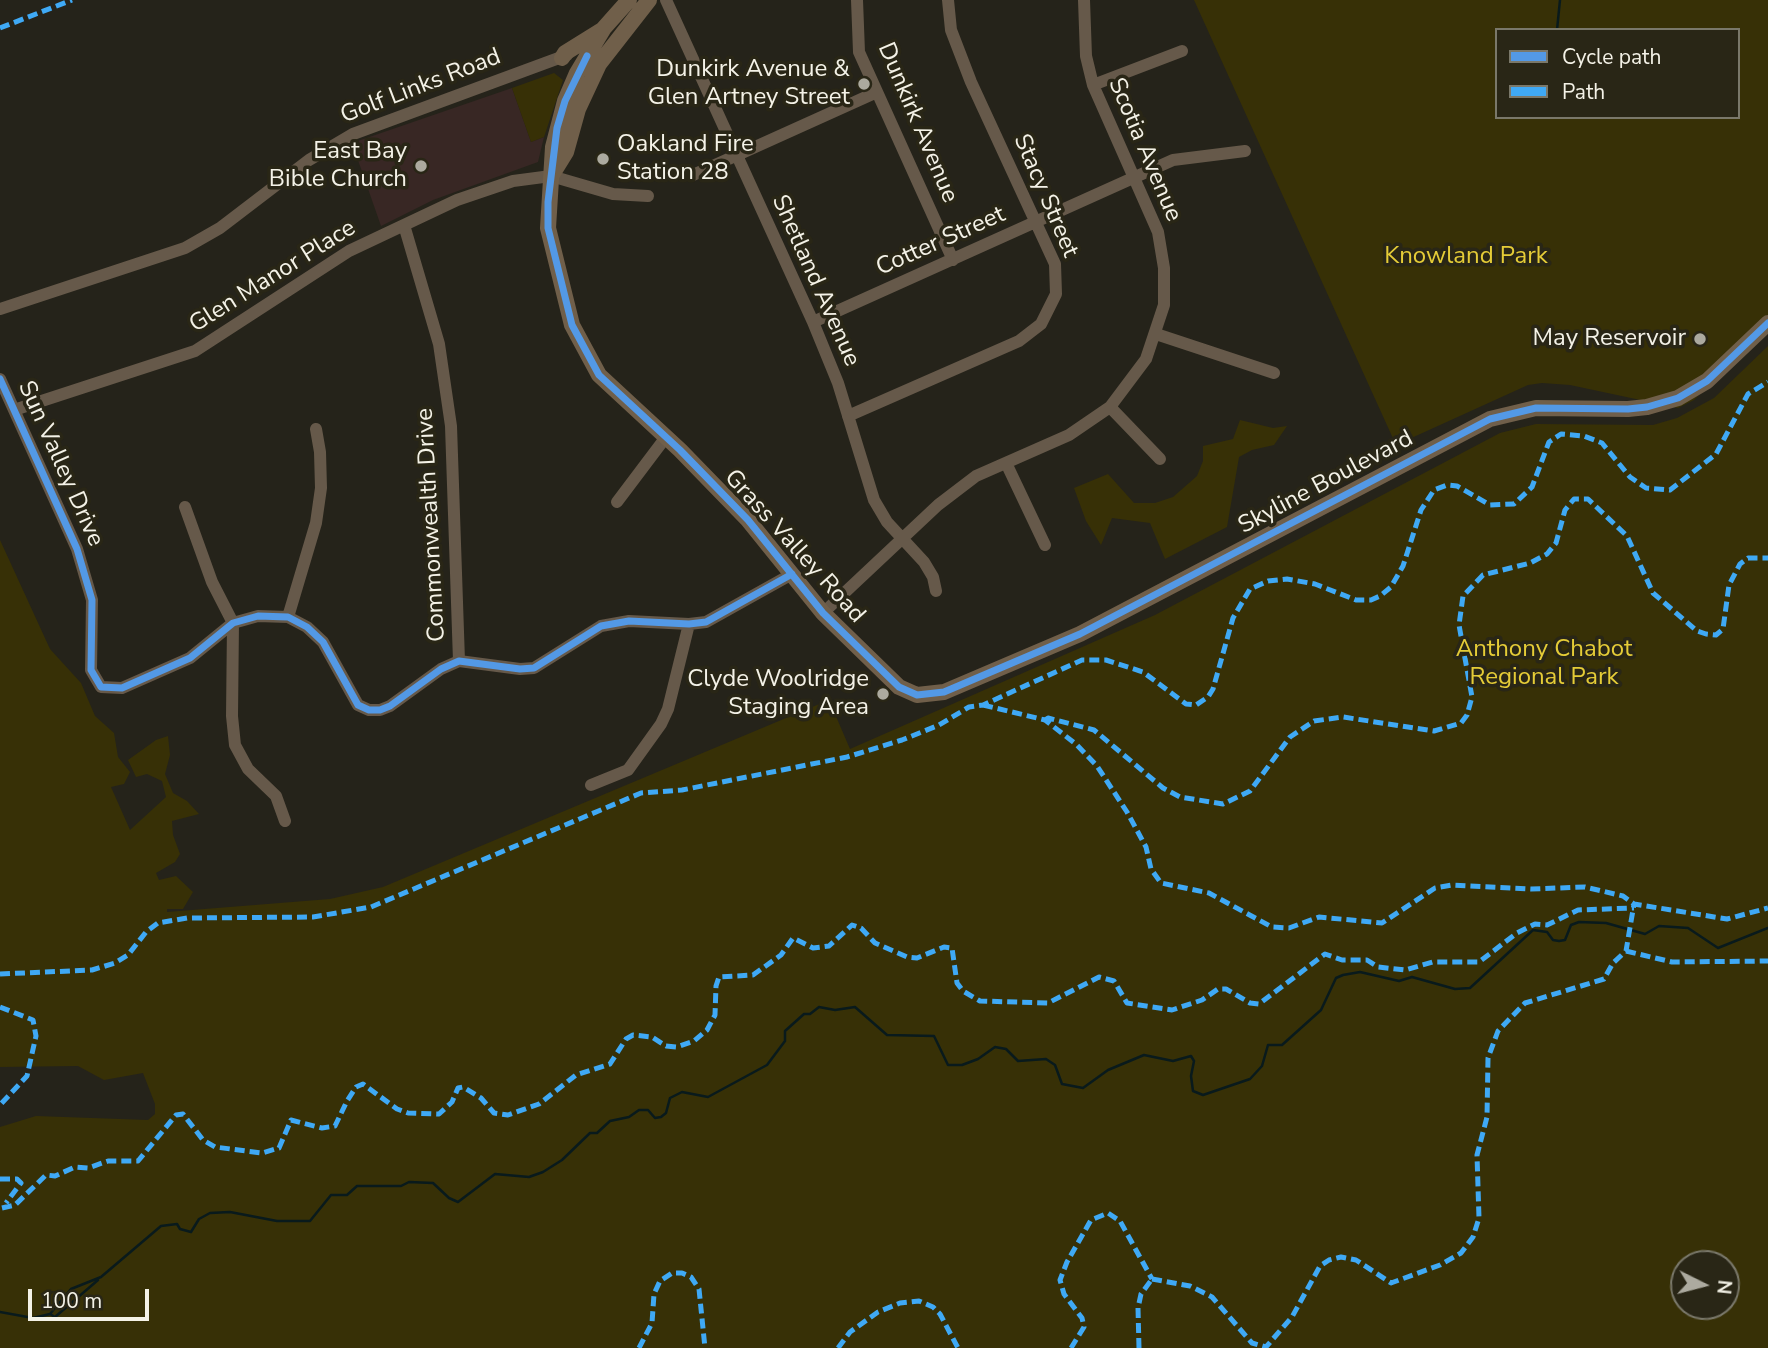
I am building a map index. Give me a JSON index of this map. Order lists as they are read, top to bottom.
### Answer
{
  "streets": {
    "main road": ["Skyline Boulevard", "Grass Valley Road"],
    "street": [
      "Golf Links Road",
      "Dunkirk Avenue",
      "Scotia Avenue",
      "Stacy Street",
      "Cotter Street",
      "Glen Manor Place",
      "Shetland Avenue",
      "Sun Valley Drive",
      "Commonwealth Drive"
    ]
  },
  "crossings": [
    ["Golf Links Road", "Grass Valley Road"],
    ["Dunkirk Avenue", "Cotter Street"],
    ["Scotia Avenue", "Cotter Street"],
    ["Scotia Avenue", "Shetland Avenue"],
    ["Scotia Avenue", "Grass Valley Road"],
    ["Stacy Street", "Cotter Street"],
    ["Stacy Street", "Shetland Avenue"],
    ["Cotter Street", "Shetland Avenue"],
    ["Glen Manor Place", "Sun Valley Drive"],
    ["Glen Manor Place", "Commonwealth Drive"],
    ["Glen Manor Place", "Grass Valley Road"],
    ["Skyline Boulevard", "Grass Valley Road"]
  ],
  "parks": ["Knowland Park", "Anthony Chabot Regional Park"],
  "places": [
    "Dunkirk Avenue & Glen Artney Street",
    "Oakland Fire Station 28",
    "East Bay Bible Church",
    "May Reservoir",
    "Clyde Woolridge Staging Area"
  ],
  "legend": ["Cycle path", "Path"],
  "scale_bar": "100 m",
  "north": "right"
}
